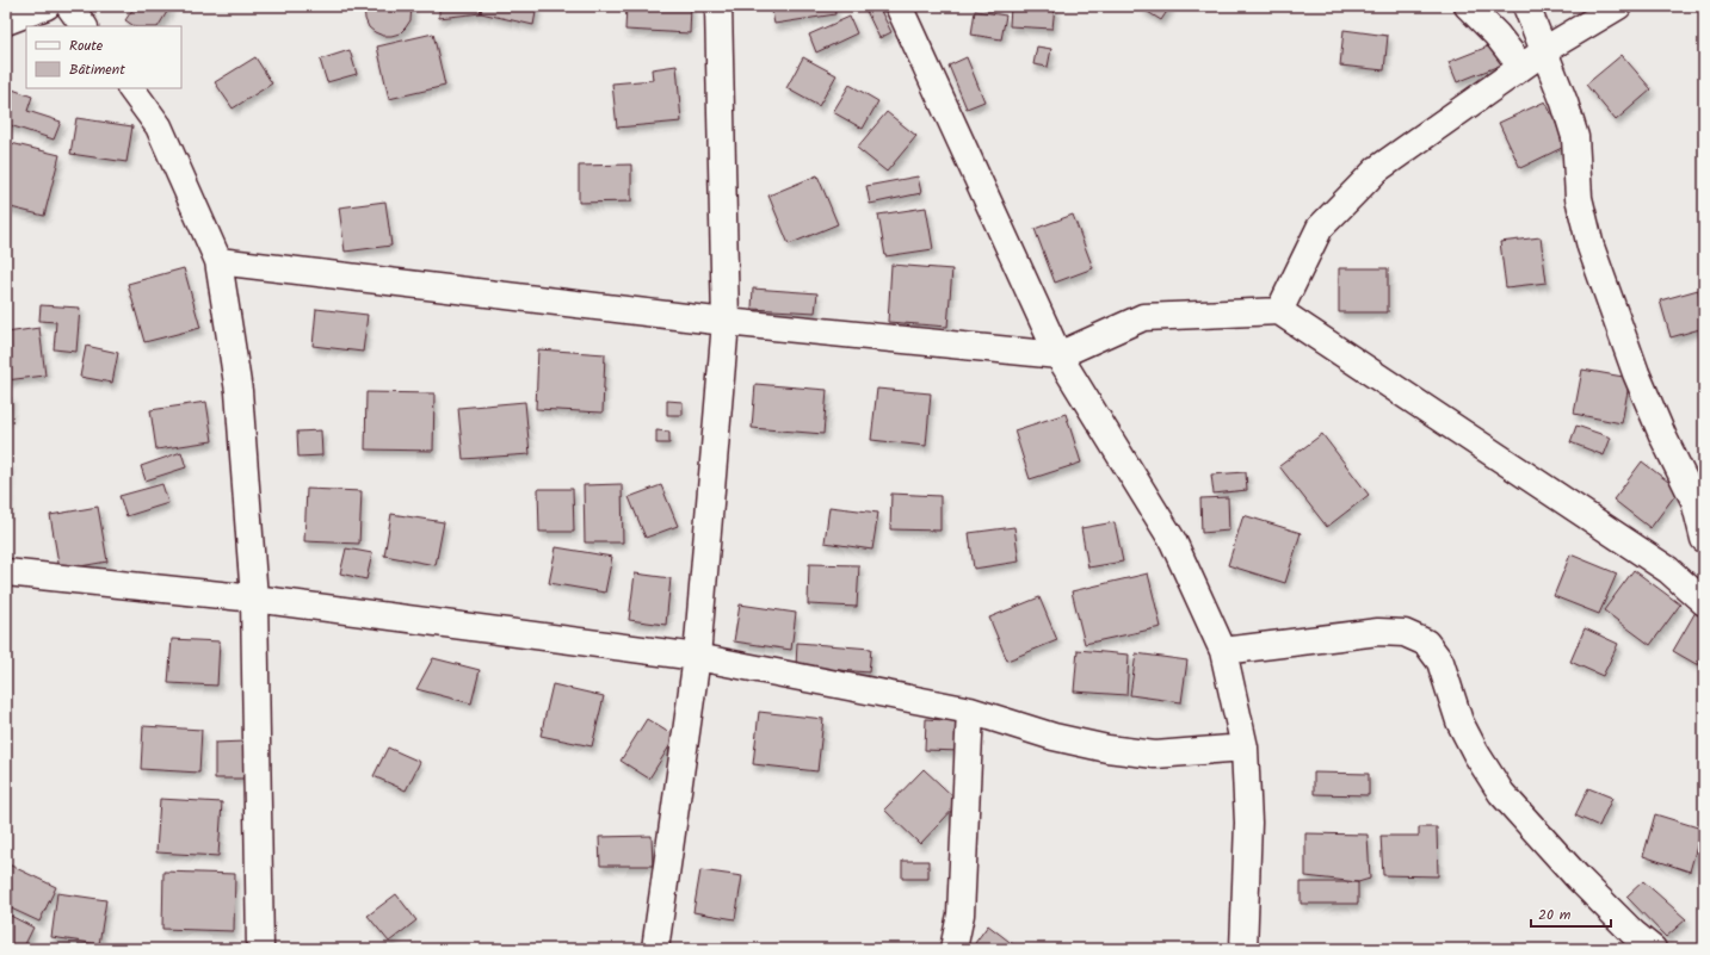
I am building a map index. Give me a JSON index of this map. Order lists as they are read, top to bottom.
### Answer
{
  "legend": ["Route", "Bâtiment"],
  "scale_bar": "20 m"
}
